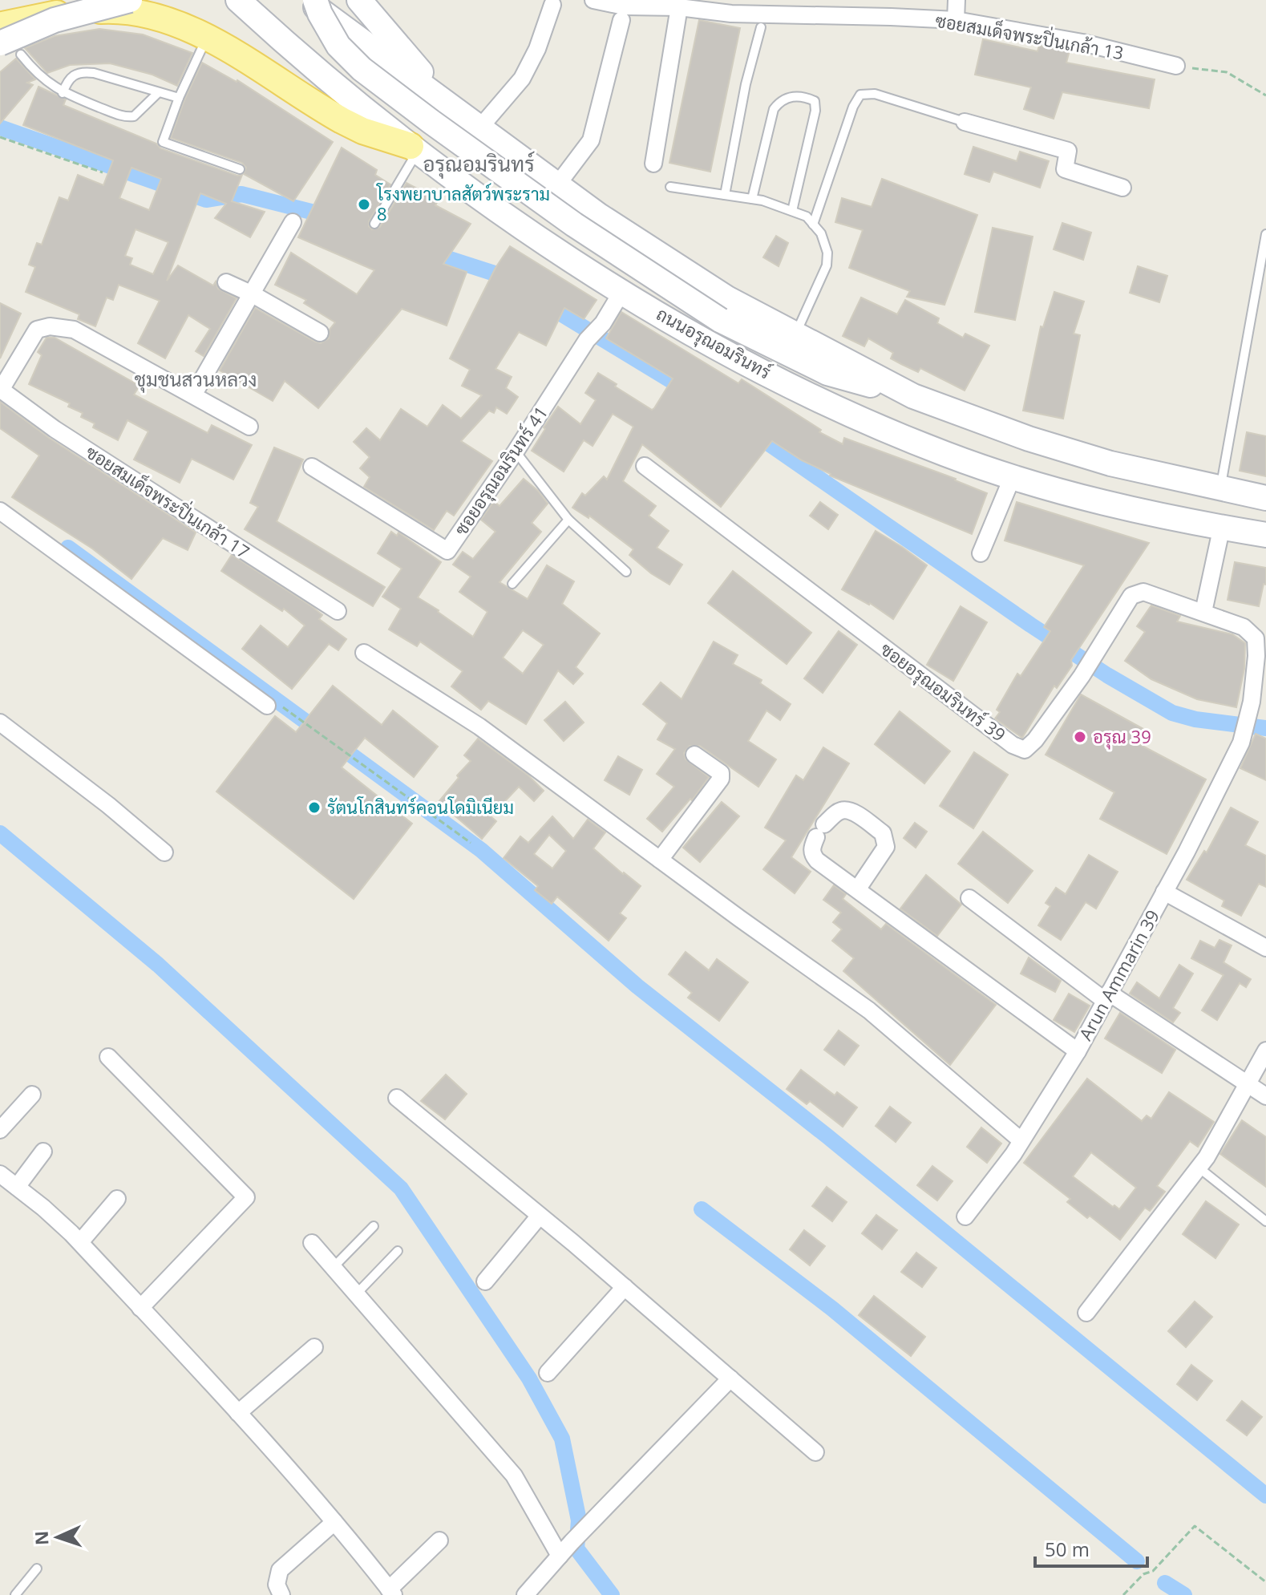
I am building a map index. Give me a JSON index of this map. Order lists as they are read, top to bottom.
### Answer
{
  "streets": {
    "main road": ["ถนนอรุณอมรินทร์"],
    "street": [
      "ซอยสมเด็จพระปิ่นเกล้า 13",
      "ซอยอรุณอมรินทร์ 41",
      "ซอยสมเด็จพระปิ่นเกล้า 17",
      "ซอยอรุณอมรินทร์ 39",
      "Arun Ammarin 39"
    ]
  },
  "crossings": [
    ["ถนนอรุณอมรินทร์", "ซอยอรุณอมรินทร์ 41"],
    ["ซอยอรุณอมรินทร์ 39", "Arun Ammarin 39"]
  ],
  "districts": ["อรุณอมรินทร์", "ชุมชนสวนหลวง"],
  "places": ["โรงพยาบาลสัตว์พระราม 8", "อรุณ 39", "รัตนโกสินทร์คอนโดมิเนียม"],
  "scale_bar": "50 m",
  "north": "left"
}
